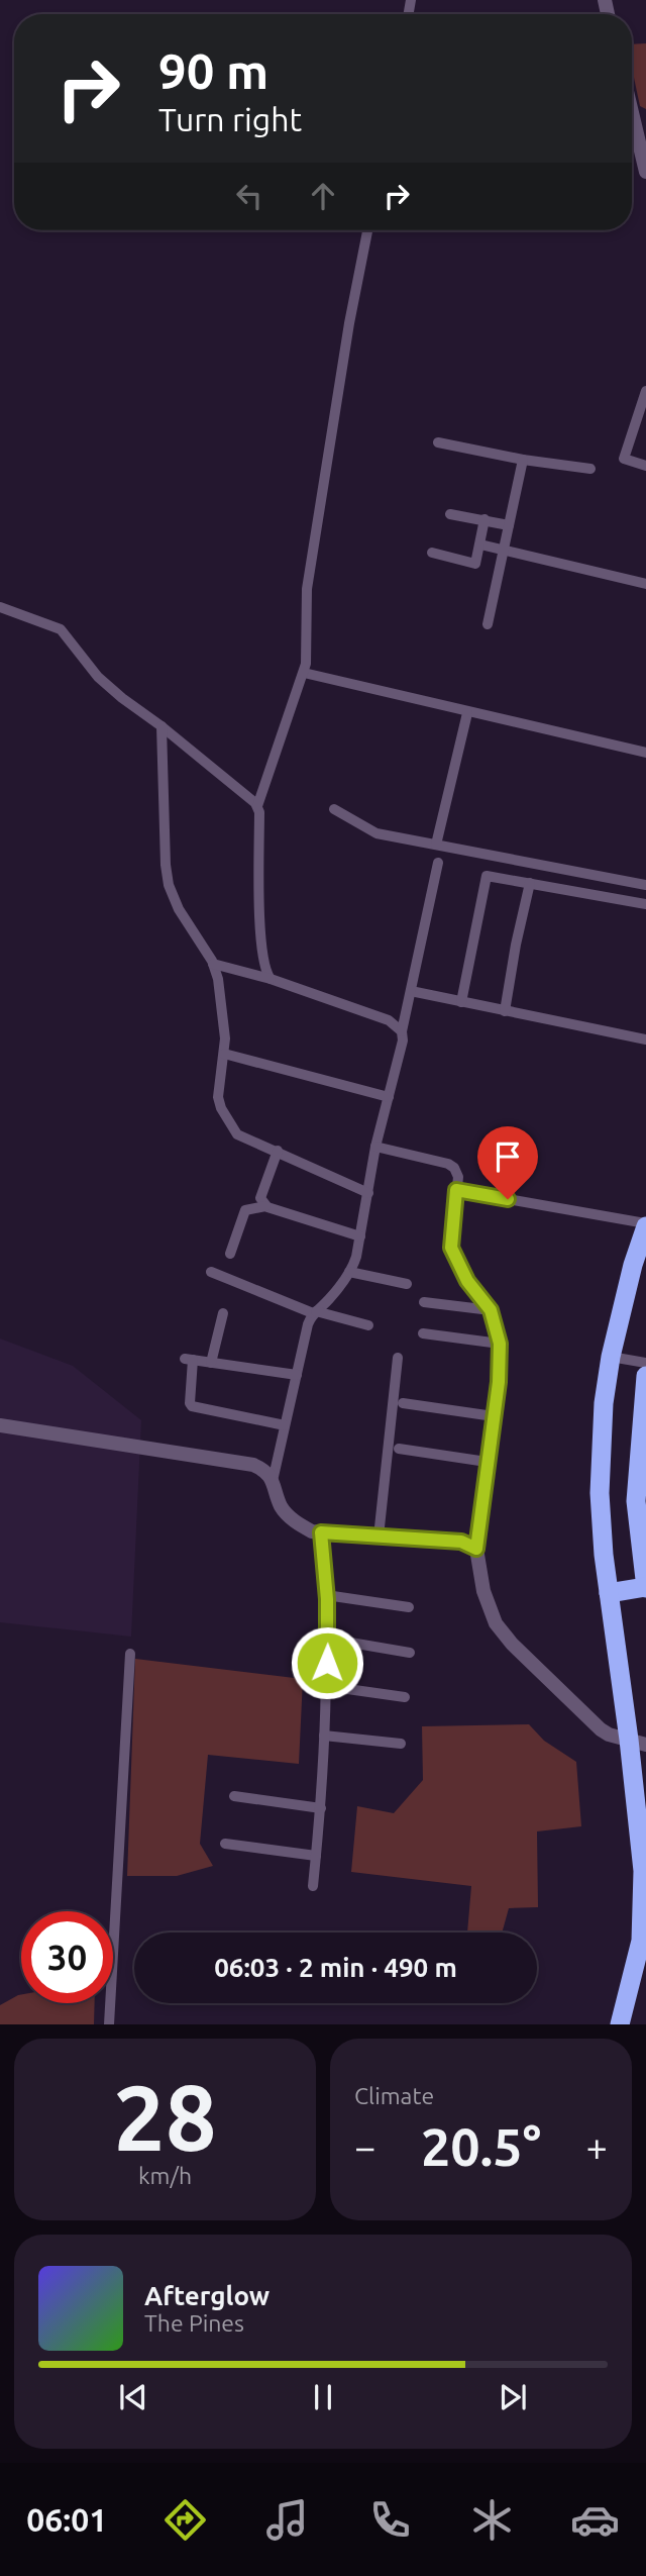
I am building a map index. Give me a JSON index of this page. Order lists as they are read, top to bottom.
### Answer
{
  "page": {
    "turn": ["90 m", "Turn right"],
    "limit": "30",
    "trip": "06:03 · 2 min · 490 m",
    "tile": [
      ["28", "km/h"],
      "Climate"
    ],
    "heat": ["−", "20.5°", "+"],
    "song": ["Afterglow", "The Pines"],
    "tabs": "06:01"
  }
}
